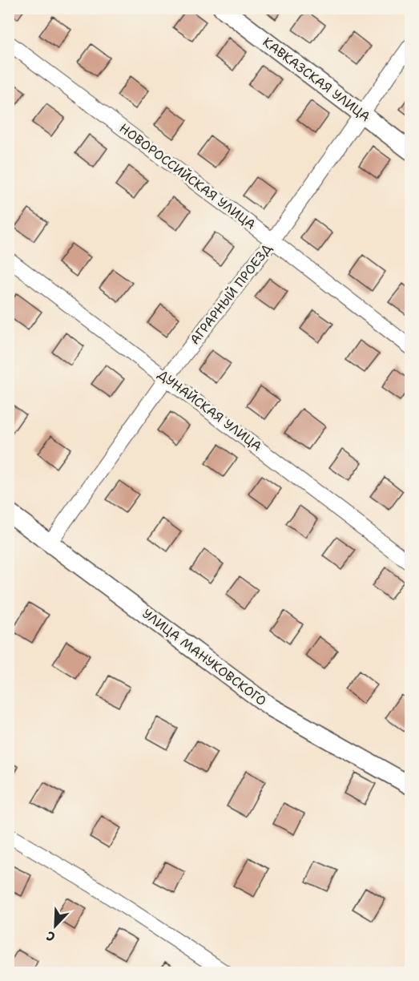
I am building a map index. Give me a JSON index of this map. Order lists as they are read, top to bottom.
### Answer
{
  "streets": {
    "street": [
      "КАВКАЗСКАЯ УЛИЦА",
      "НОВОРОССИЙСКАЯ УЛИЦА",
      "АГРАРНЫЙ ПРОЕЗД",
      "ДУНАЙСКАЯ УЛИЦА",
      "УЛИЦА МАНУКОВСКОГО"
    ]
  },
  "crossings": [
    ["КАВКАЗСКАЯ УЛИЦА", "АГРАРНЫЙ ПРОЕЗД"],
    ["НОВОРОССИЙСКАЯ УЛИЦА", "АГРАРНЫЙ ПРОЕЗД"],
    ["АГРАРНЫЙ ПРОЕЗД", "ДУНАЙСКАЯ УЛИЦА"],
    ["АГРАРНЫЙ ПРОЕЗД", "УЛИЦА МАНУКОВСКОГО"]
  ],
  "north": "bottom left"
}
